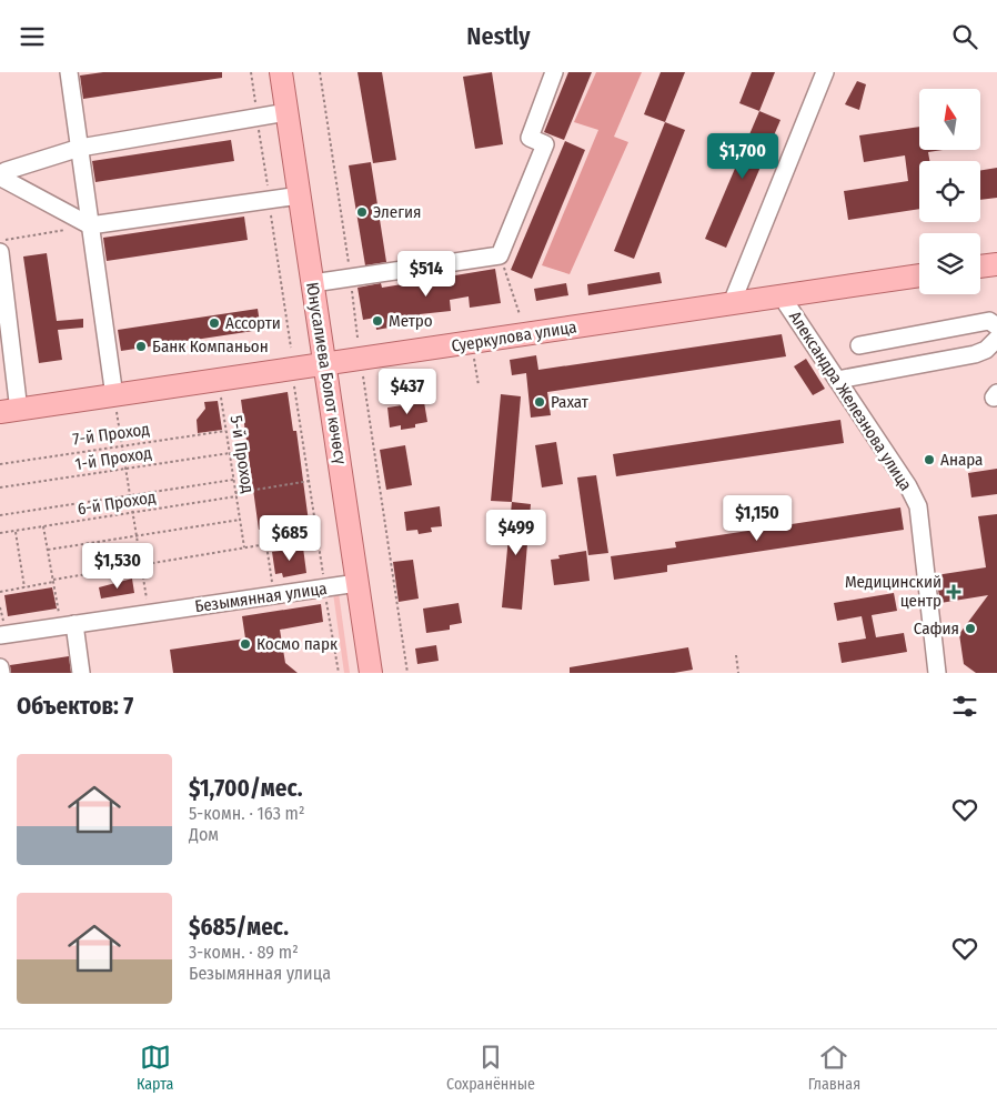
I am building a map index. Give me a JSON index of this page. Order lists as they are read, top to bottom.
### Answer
{
  "streets": {
    "main road": ["Суеркулова улица", "Юнусалиева Болот көчөсү"],
    "street": ["Александра Железнова улица", "Безымянная улица"],
    "path": [
      "7-й Проход",
      "5-й Проход",
      "1-й Проход",
      "6-й Проход"
    ]
  },
  "crossings": [
    ["Суеркулова улица", "Юнусалиева Болот көчөсү"],
    ["Суеркулова улица", "Александра Железнова улица"],
    ["Юнусалиева Болот көчөсү", "Безымянная улица"],
    ["7-й Проход", "5-й Проход"],
    ["5-й Проход", "1-й Проход"],
    ["5-й Проход", "6-й Проход"]
  ],
  "places": {
    "other": [
      "Элегия",
      "Метро",
      "Ассорти",
      "Банк Компаньон",
      "Рахат",
      "Анара",
      "Сафия",
      "Космо парк"
    ],
    "health": ["Медицинский центр"]
  },
  "north": "top",
  "page": {
    "header": "Nestly",
    "price": [
      "$1,700",
      "$514",
      "$437",
      "$1,150",
      "$499",
      "$685",
      "$1,530"
    ],
    "heading": "Объектов: 7",
    "list": [
      {
        "name": "$1,700/мес.",
        "note": "5-комн. · 163 m² · Дом"
      },
      {
        "name": "$685/мес.",
        "note": "3-комн. · 89 m² · Безымянная улица"
      }
    ],
    "tabs": ["Карта", "Сохранённые", "Главная"]
  }
}
